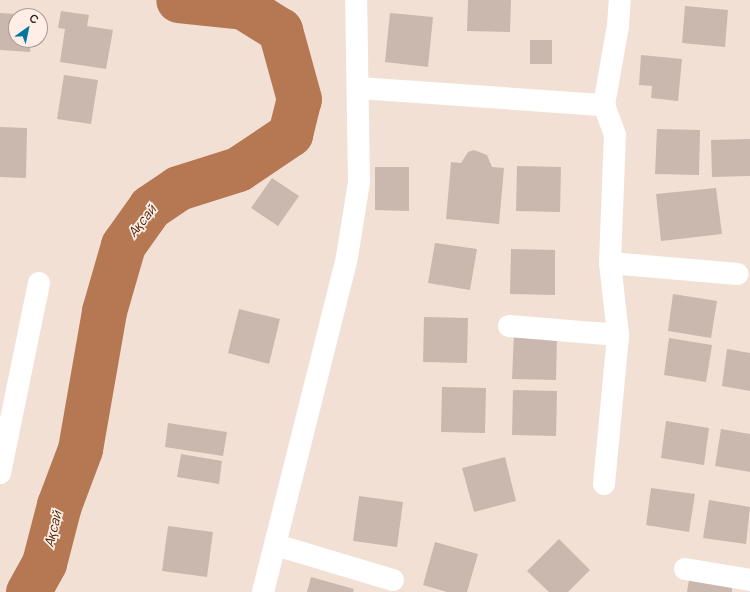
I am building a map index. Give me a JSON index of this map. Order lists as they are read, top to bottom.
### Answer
{
  "water": ["Ақсай"],
  "north": "top right"
}
